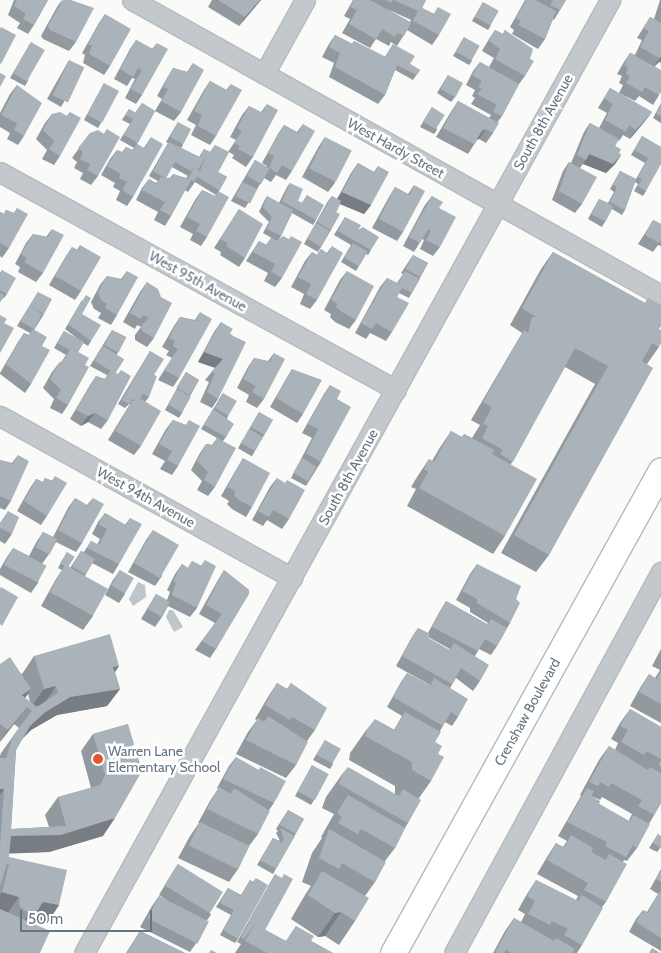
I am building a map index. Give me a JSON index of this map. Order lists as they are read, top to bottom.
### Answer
{
  "streets": {
    "main road": ["Crenshaw Boulevard"],
    "street": [
      "South 8th Avenue",
      "West Hardy Street",
      "West 95th Avenue",
      "West 94th Avenue"
    ]
  },
  "crossings": [
    ["South 8th Avenue", "West Hardy Street"],
    ["South 8th Avenue", "West 95th Avenue"],
    ["South 8th Avenue", "West 94th Avenue"]
  ],
  "places": ["Warren Lane Elementary School"],
  "scale_bar": "50 m"
}
